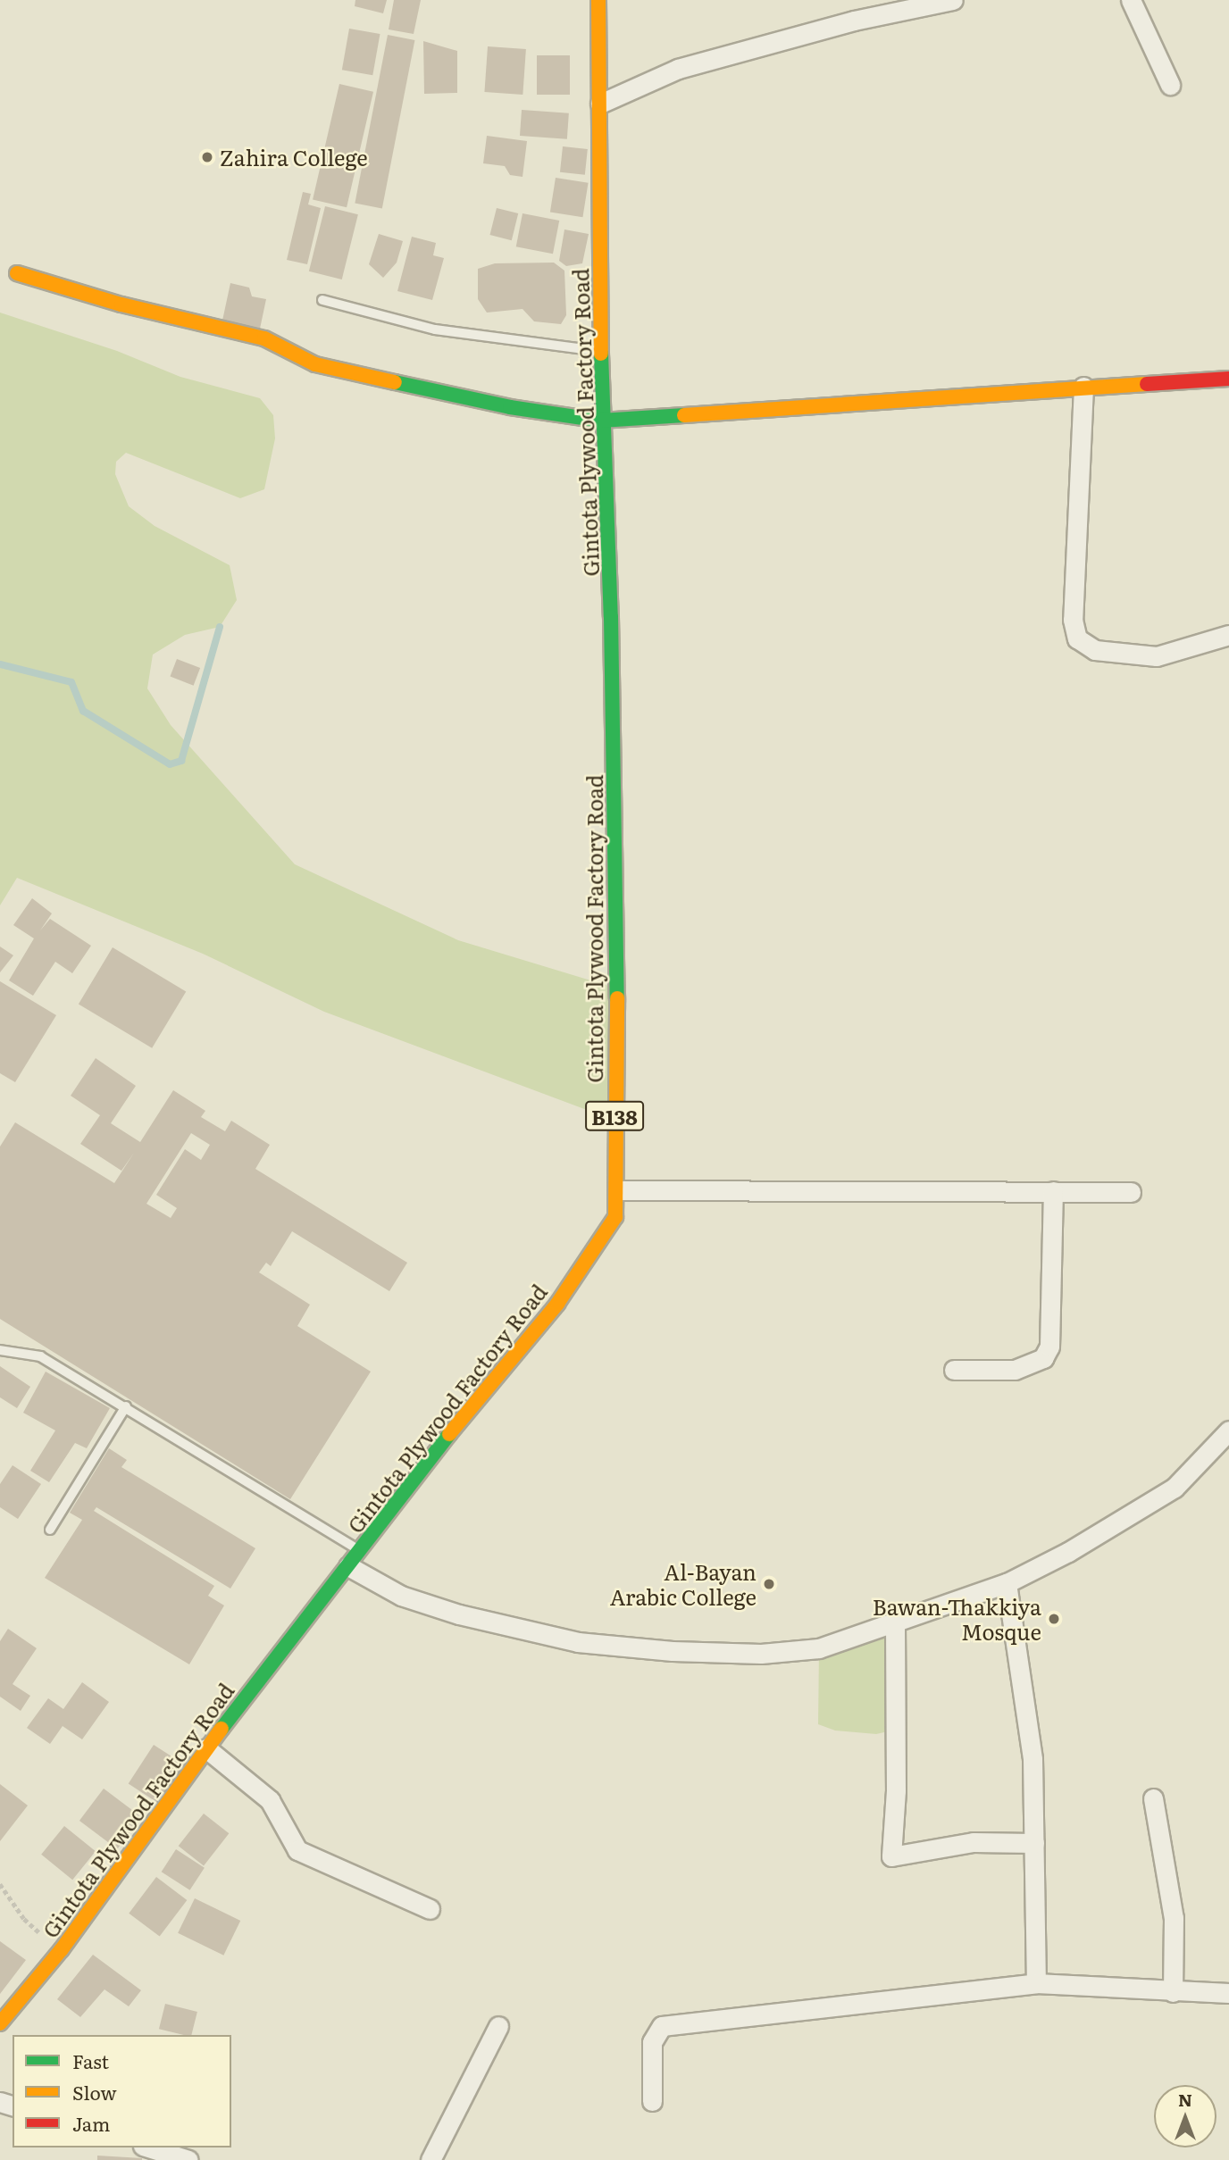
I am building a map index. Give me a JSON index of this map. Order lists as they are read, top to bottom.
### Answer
{
  "streets": {
    "main road": ["Gintota Plywood Factory Road", "B138"]
  },
  "places": ["Zahira College", "Al-Bayan Arabic College", "Bawan-Thakkiya Mosque"],
  "legend": ["Fast", "Slow", "Jam"],
  "north": "top"
}
